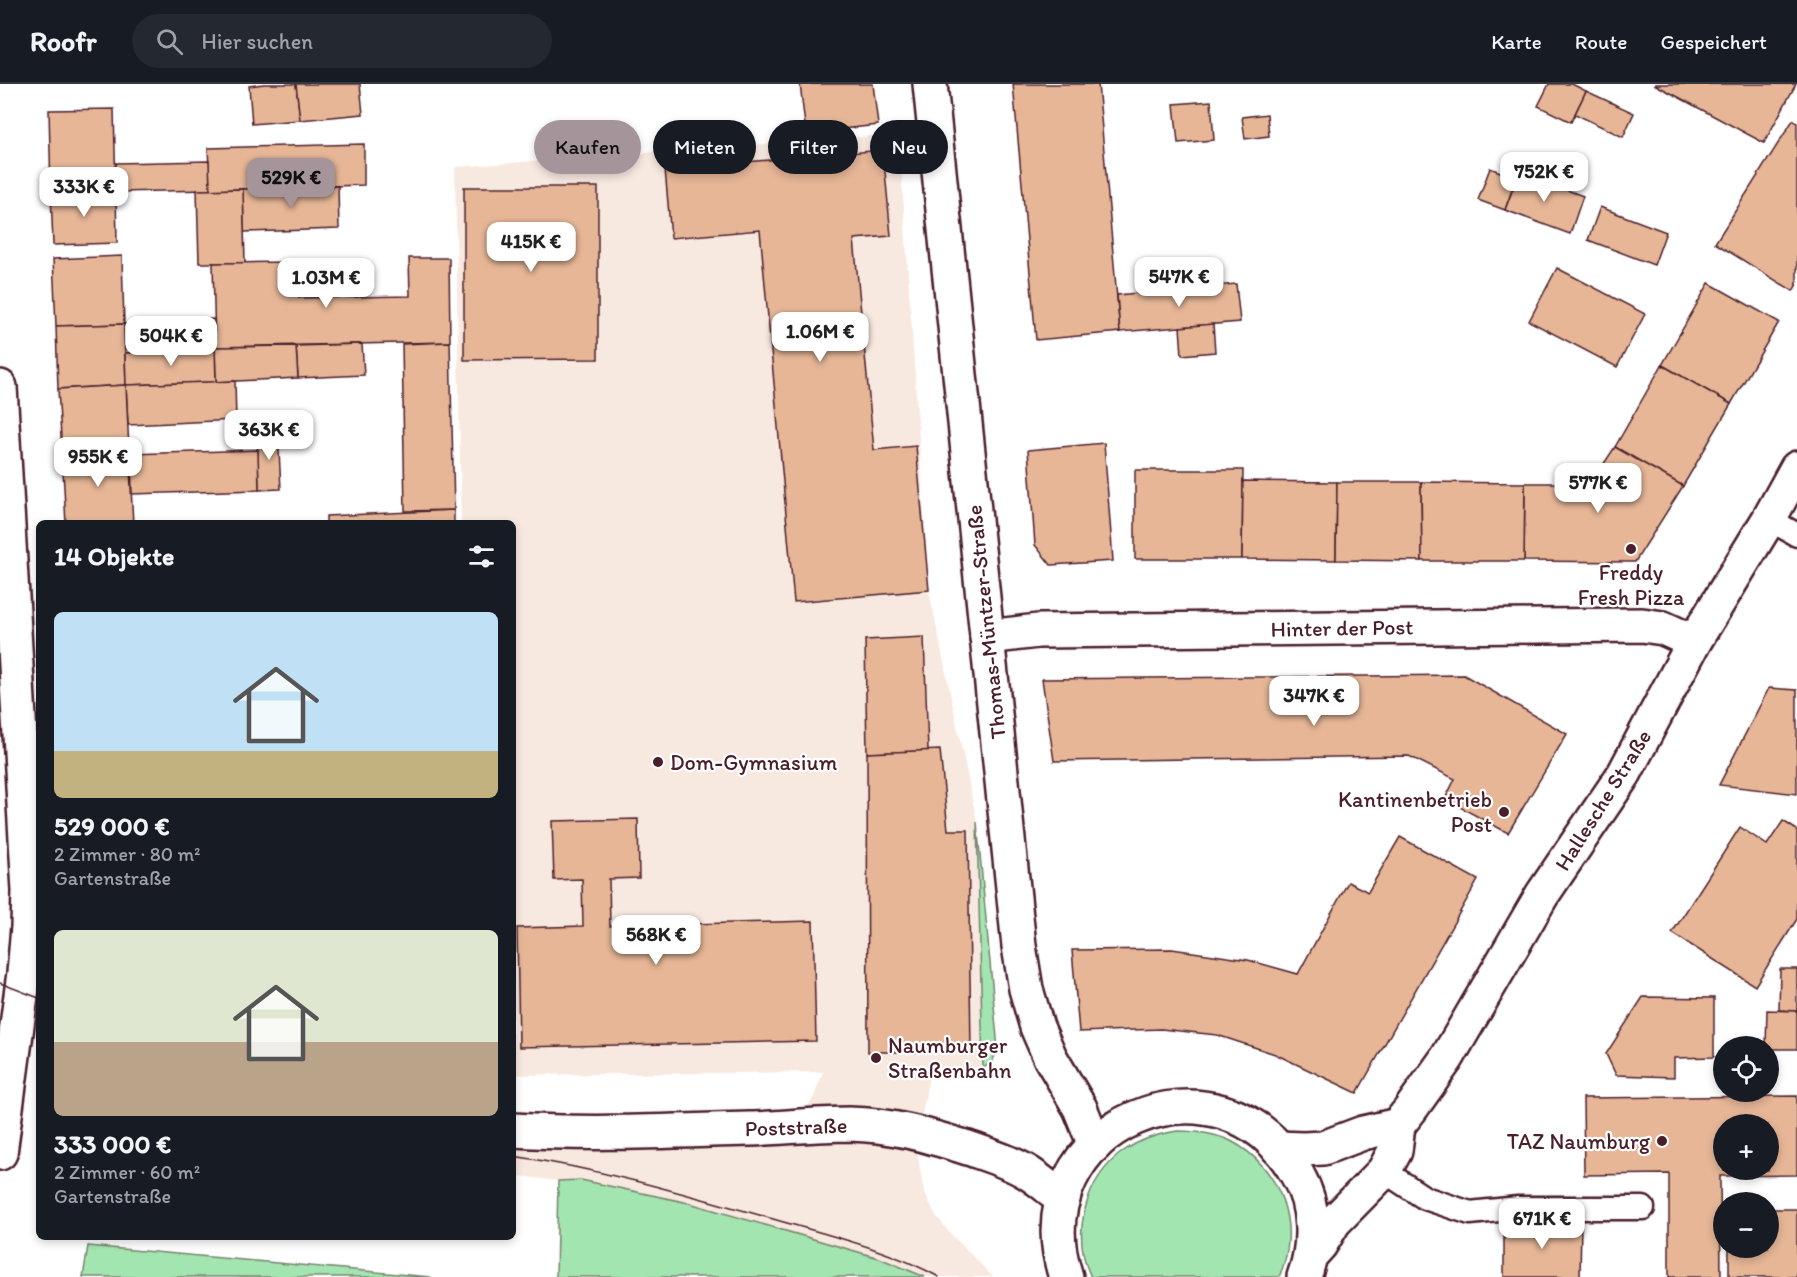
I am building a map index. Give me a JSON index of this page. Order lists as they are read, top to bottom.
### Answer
{
  "streets": {
    "street": [
      "Thomas-Müntzer-Straße",
      "Hinter der Post",
      "Hallesche Straße",
      "Poststraße"
    ]
  },
  "crossings": [
    ["Thomas-Müntzer-Straße", "Hinter der Post"],
    ["Hinter der Post", "Hallesche Straße"]
  ],
  "places": [
    "Freddy Fresh Pizza",
    "Dom-Gymnasium",
    "Kantinenbetrieb Post",
    "Naumburger Straßenbahn",
    "TAZ Naumburg"
  ],
  "page": {
    "header": "Roofr",
    "search": "Hier suchen",
    "nav": ["Karte", "Route", "Gespeichert"],
    "chip": [
      "Kaufen",
      "Mieten",
      "Filter",
      "Neu"
    ],
    "price": [
      "752K €",
      "529K €",
      "333K €",
      "415K €",
      "547K €",
      "1.03M €",
      "1.06M €",
      "504K €",
      "363K €",
      "955K €",
      "577K €",
      "347K €",
      "568K €",
      "671K €"
    ],
    "heading": "14 Objekte",
    "list": [
      {
        "name": "529 000 €",
        "note": "2 Zimmer · 80 m² · Gartenstraße"
      },
      {
        "name": "333 000 €",
        "note": "2 Zimmer · 60 m² · Gartenstraße"
      }
    ],
    "map_buttons": ["+", "−"]
  }
}
